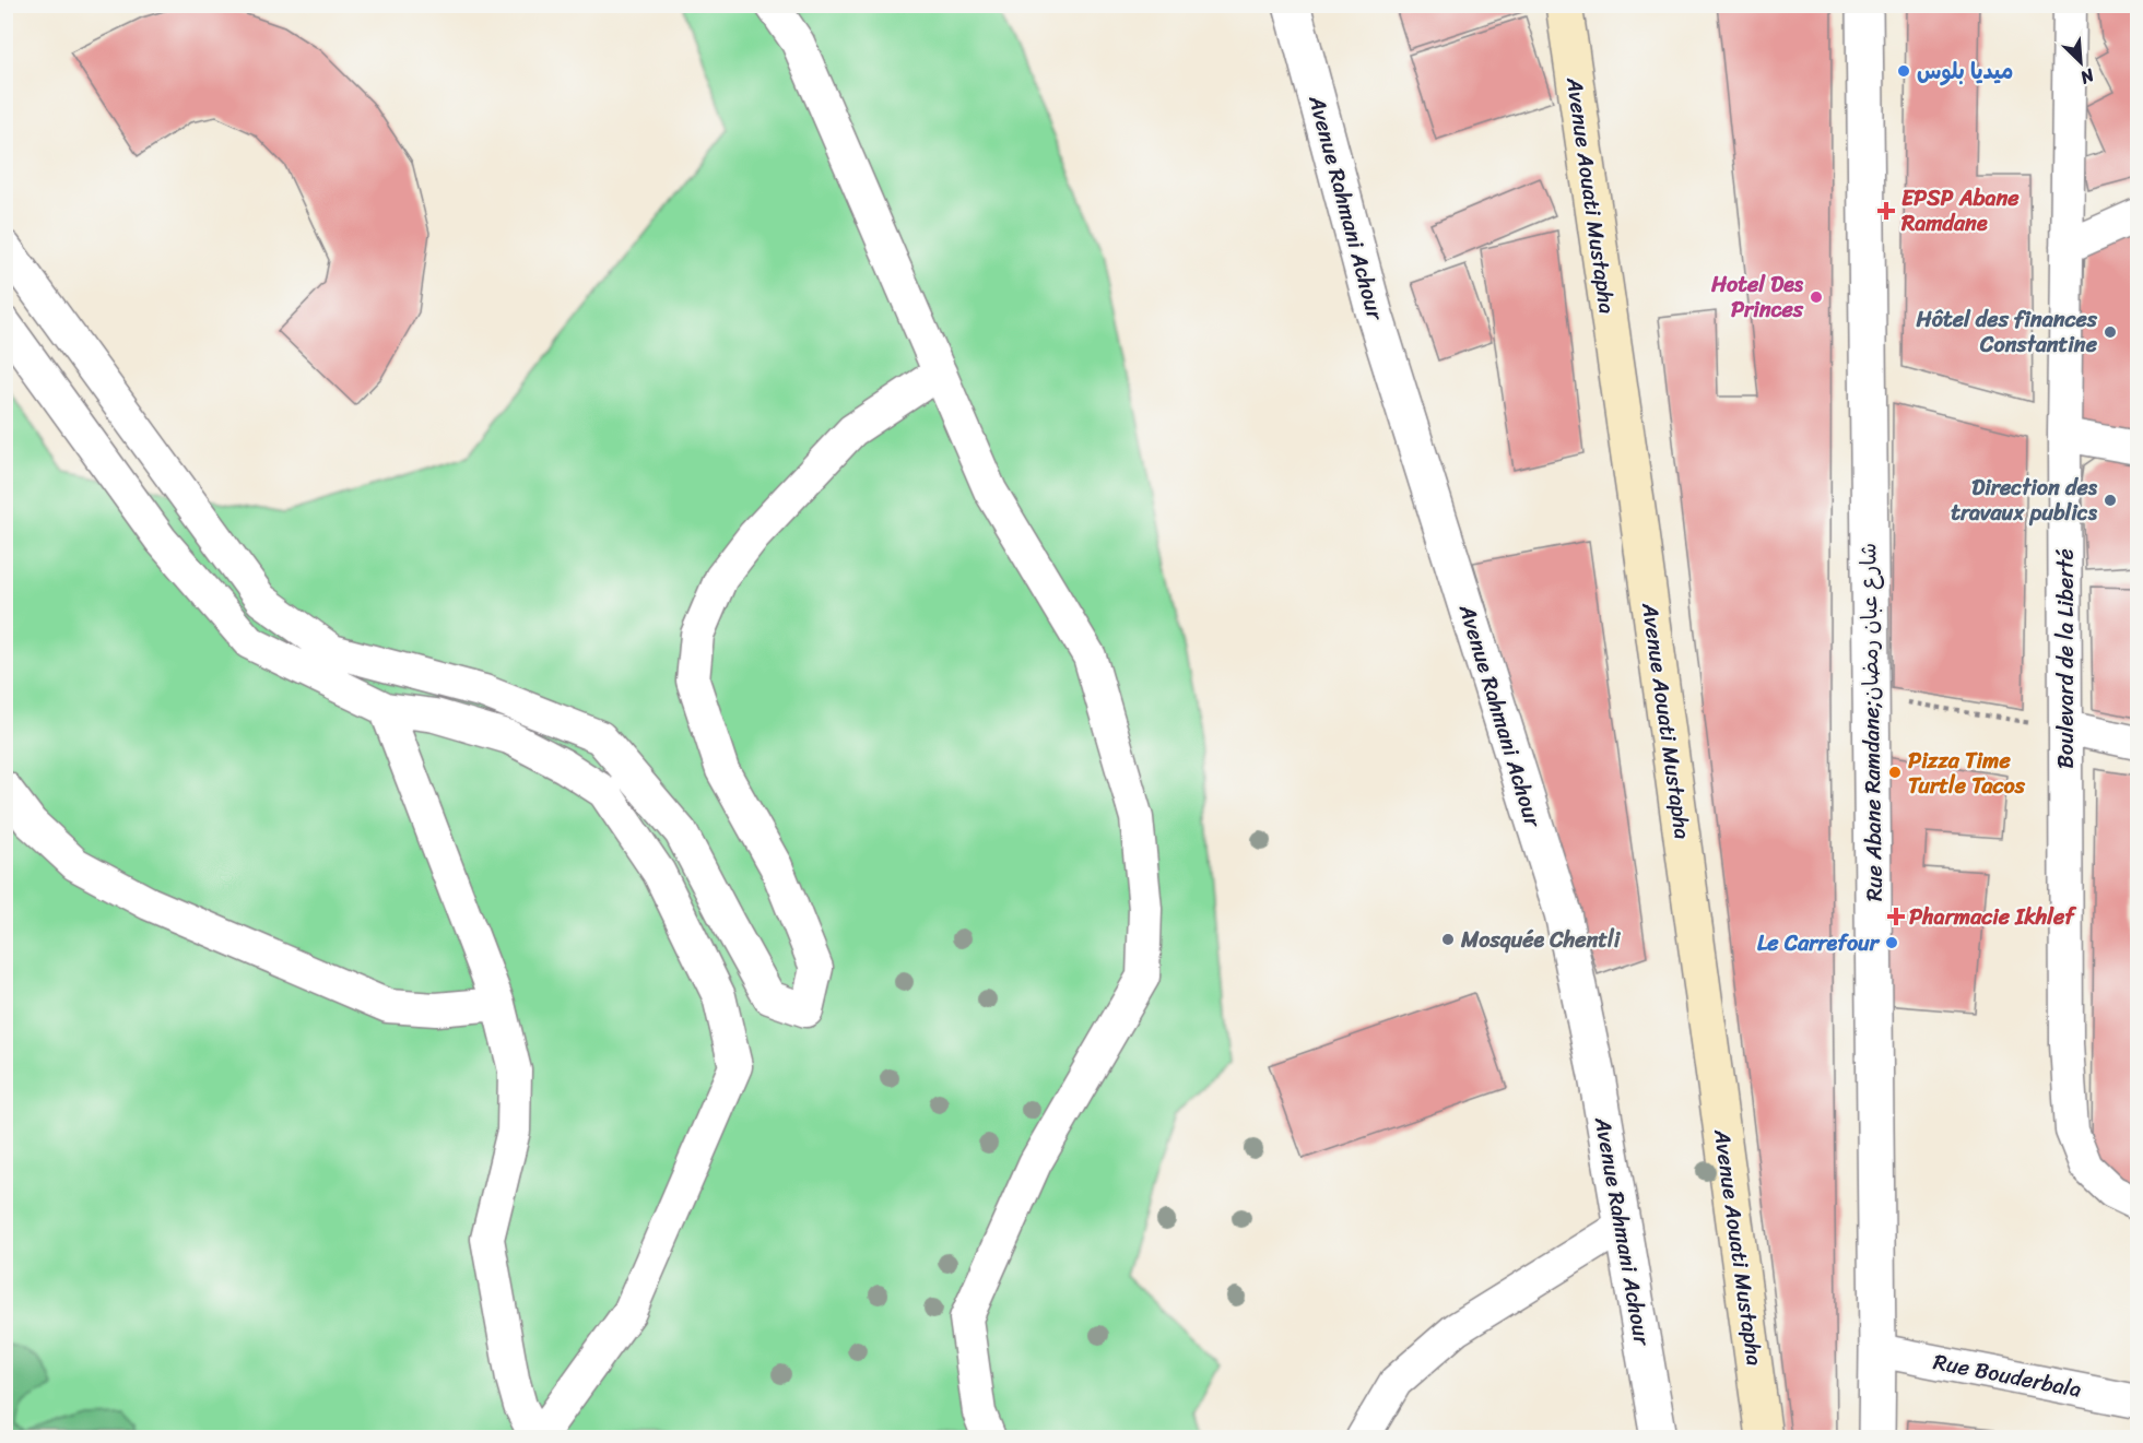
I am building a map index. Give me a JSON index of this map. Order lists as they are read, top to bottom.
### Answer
{
  "streets": {
    "main road": ["Avenue Aouati Mustapha"],
    "street": [
      "Avenue Rahmani Achour",
      "Boulevard de la Liberté",
      "Rue Abane Ramdane;شارع عبان رمضان",
      "Rue Bouderbala"
    ]
  },
  "crossings": [
    ["Rue Abane Ramdane;شارع عبان رمضان", "Rue Bouderbala"]
  ],
  "places": {
    "other": [
      "ميديا بلوس",
      "Hotel Des Princes",
      "Hôtel des finances Constantine",
      "Direction des travaux publics",
      "Pizza Time Turtle Tacos",
      "Mosquée Chentli",
      "Le Carrefour"
    ],
    "health": ["EPSP Abane Ramdane", "Pharmacie Ikhlef"]
  },
  "north": "bottom right"
}
